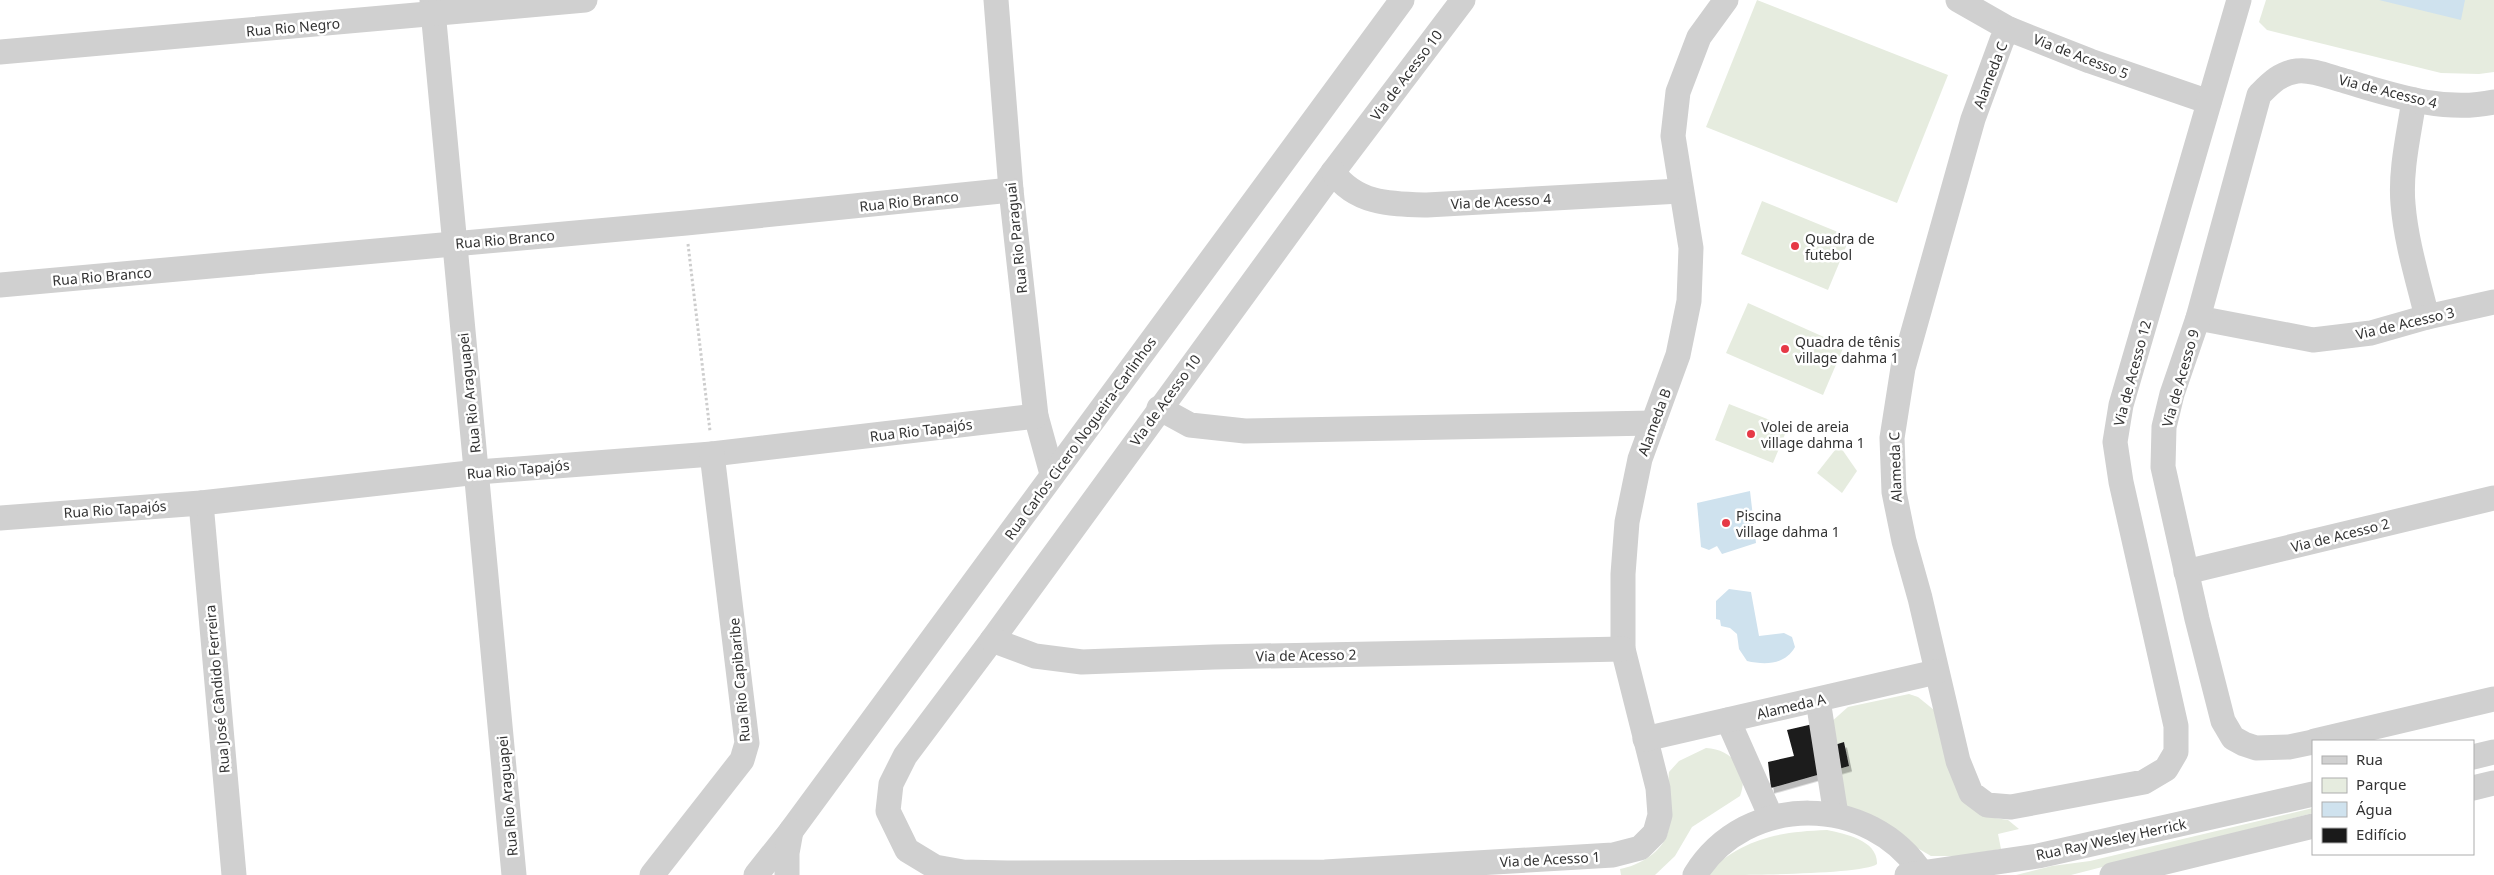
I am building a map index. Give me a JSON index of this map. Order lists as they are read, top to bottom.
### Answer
{
  "streets": {
    "street": [
      "Rua Rio Negro",
      "Via de Acesso 5",
      "Via de Acesso 10",
      "Alameda C",
      "Via de Acesso 4",
      "Rua Rio Branco",
      "Rua Rio Paraguai",
      "Via de Acesso 3",
      "Via de Acesso 12",
      "Via de Acesso 9",
      "Rua Rio Araguapei",
      "Alameda B",
      "Rua Rio Tapajós",
      "Rua Carlos Cicero Nogueira-Carlinhos",
      "Via de Acesso 2",
      "Rua Rio Capibaribe",
      "Rua José Cândido Ferreira",
      "Alameda A",
      "Rua Ray Wesley Herrick",
      "Via de Acesso 1"
    ]
  },
  "crossings": [
    ["Rua Rio Negro", "Rua Rio Araguapei"],
    ["Via de Acesso 5", "Alameda C"],
    ["Via de Acesso 5", "Via de Acesso 12"],
    ["Via de Acesso 10", "Via de Acesso 4"],
    ["Via de Acesso 10", "Via de Acesso 2"],
    ["Via de Acesso 10", "Via de Acesso 1"],
    ["Alameda C", "Via de Acesso 12"],
    ["Alameda C", "Alameda A"],
    ["Via de Acesso 4", "Via de Acesso 9"],
    ["Via de Acesso 4", "Alameda B"],
    ["Rua Rio Branco", "Rua Rio Paraguai"],
    ["Rua Rio Branco", "Rua Rio Araguapei"],
    ["Rua Rio Paraguai", "Rua Rio Tapajós"],
    ["Rua Rio Paraguai", "Rua Carlos Cicero Nogueira-Carlinhos"],
    ["Via de Acesso 3", "Via de Acesso 9"],
    ["Via de Acesso 9", "Via de Acesso 2"],
    ["Rua Rio Araguapei", "Rua Rio Tapajós"],
    ["Alameda B", "Via de Acesso 2"],
    ["Alameda B", "Alameda A"],
    ["Alameda B", "Via de Acesso 1"],
    ["Rua Rio Tapajós", "Rua Rio Capibaribe"],
    ["Rua Rio Tapajós", "Rua José Cândido Ferreira"]
  ],
  "places": [
    "Quadra de futebol",
    "Quadra de tênis village dahma 1",
    "Volei de areia village dahma 1",
    "Piscina village dahma 1"
  ],
  "legend": [
    "Rua",
    "Parque",
    "Água",
    "Edifício"
  ]
}
